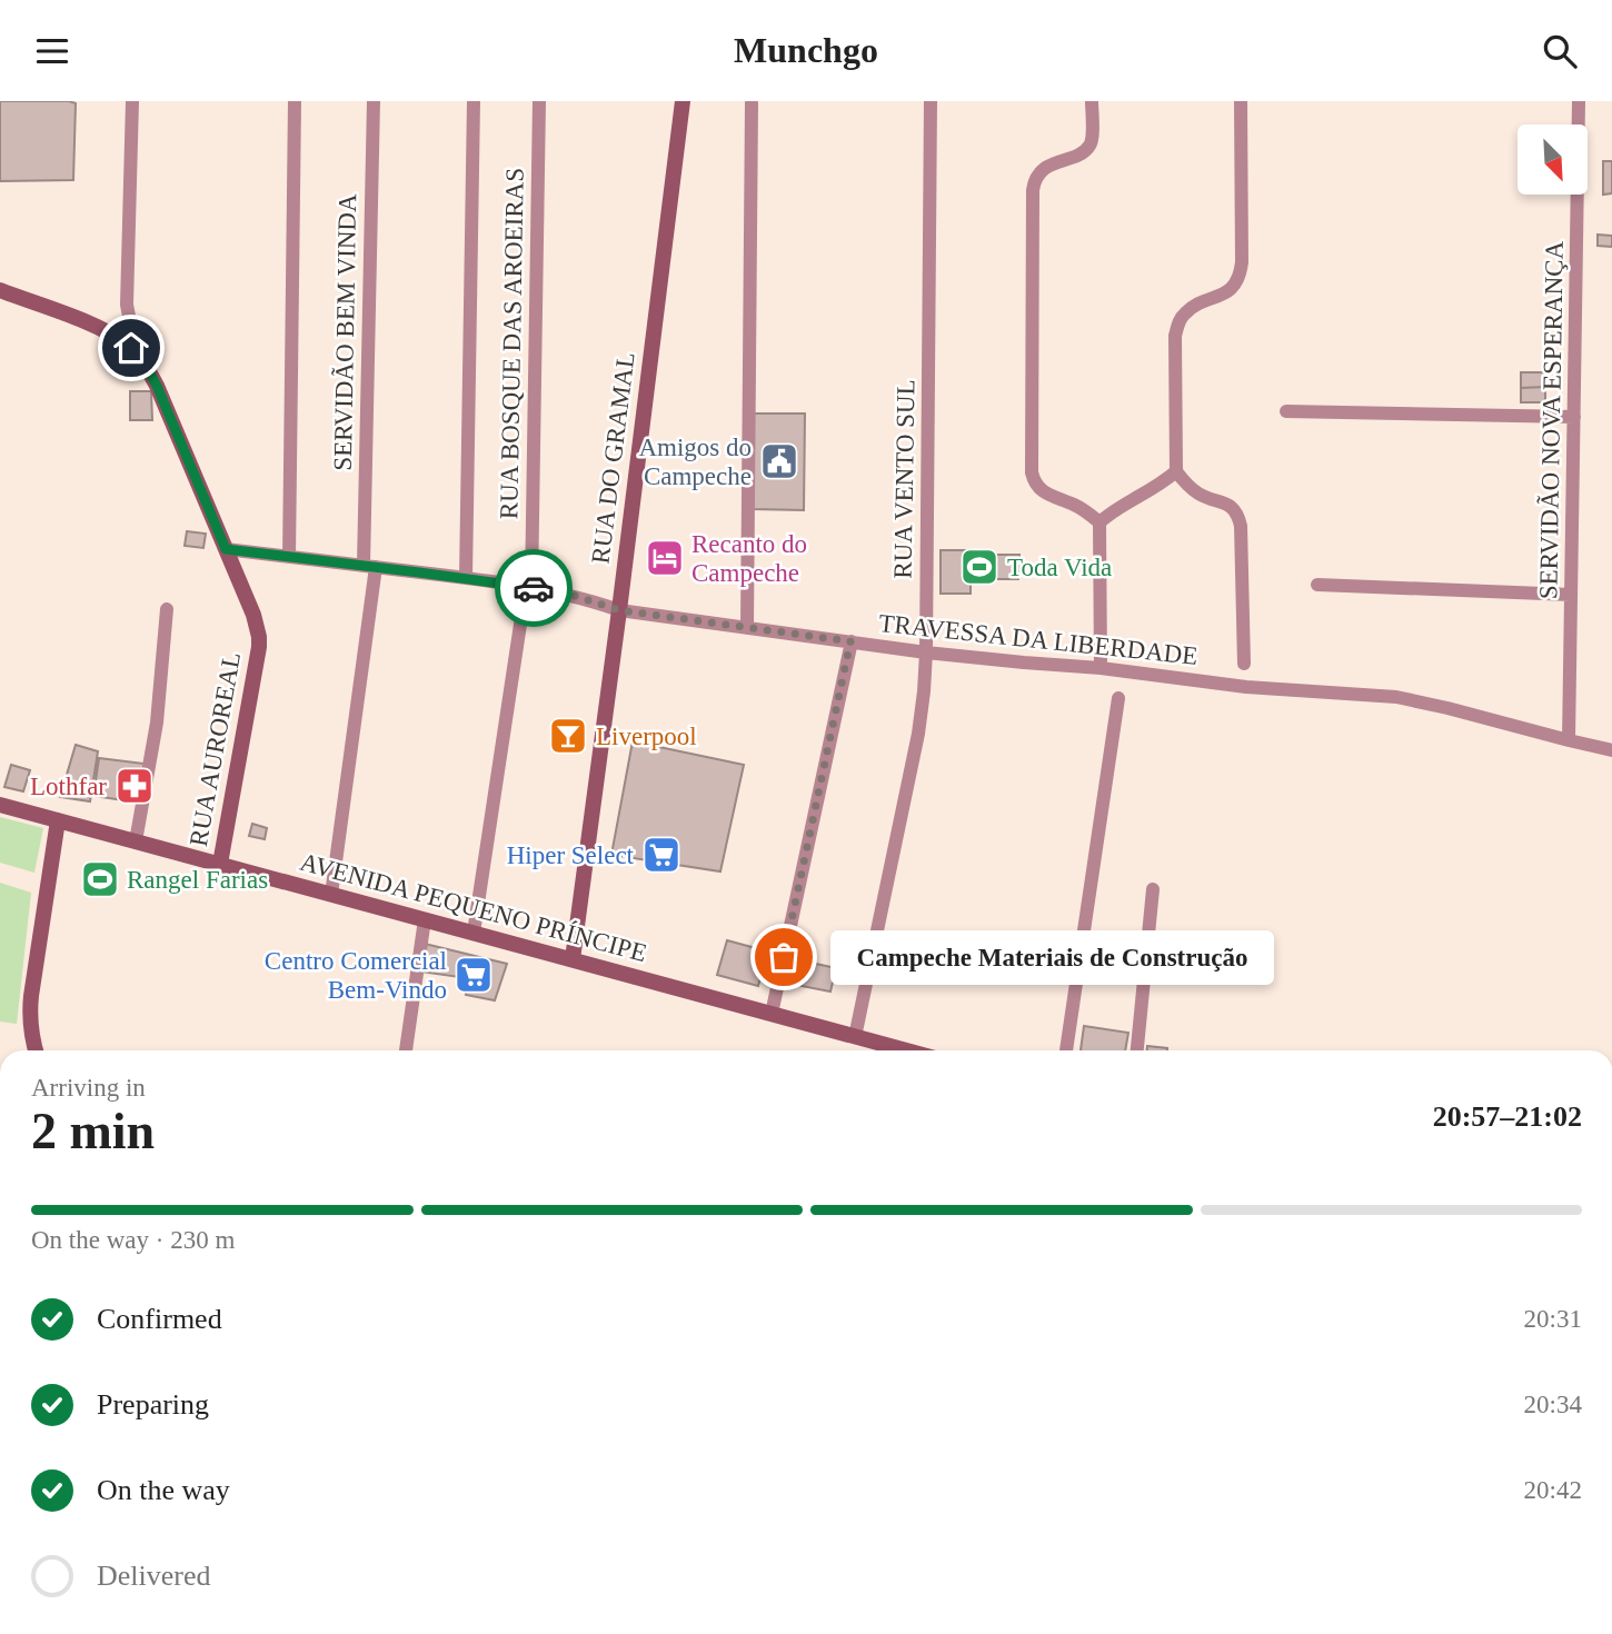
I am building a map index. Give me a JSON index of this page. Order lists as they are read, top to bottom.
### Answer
{
  "streets": {
    "main road": ["RUA DO GRAMAL", "RUA AUROREAL", "AVENIDA PEQUENO PRÍNCIPE"],
    "street": [
      "SERVIDÃO BEM VINDA",
      "RUA BOSQUE DAS AROEIRAS",
      "SERVIDÃO NOVA ESPERANÇA",
      "RUA VENTO SUL",
      "TRAVESSA DA LIBERDADE"
    ]
  },
  "crossings": [
    ["SERVIDÃO BEM VINDA", "TRAVESSA DA LIBERDADE"],
    ["SERVIDÃO BEM VINDA", "AVENIDA PEQUENO PRÍNCIPE"],
    ["RUA BOSQUE DAS AROEIRAS", "TRAVESSA DA LIBERDADE"],
    ["SERVIDÃO NOVA ESPERANÇA", "TRAVESSA DA LIBERDADE"],
    ["RUA DO GRAMAL", "TRAVESSA DA LIBERDADE"],
    ["RUA DO GRAMAL", "AVENIDA PEQUENO PRÍNCIPE"],
    ["RUA VENTO SUL", "TRAVESSA DA LIBERDADE"],
    ["RUA VENTO SUL", "AVENIDA PEQUENO PRÍNCIPE"],
    ["TRAVESSA DA LIBERDADE", "RUA AUROREAL"],
    ["RUA AUROREAL", "AVENIDA PEQUENO PRÍNCIPE"]
  ],
  "places": {
    "public building": ["Amigos do Campeche"],
    "hotel": ["Recanto do Campeche"],
    "sports": ["Toda Vida", "Rangel Farias"],
    "bar": ["Liverpool"],
    "pharmacy": ["Lothfar"],
    "supermarket": ["Hiper Select", "Centro Comercial Bem-Vindo"],
    "other": ["Campeche Materiais de Construção"]
  },
  "north": "bottom right",
  "page": {
    "header": "Munchgo",
    "bubble": "Campeche Materiais de Construção",
    "heading": ["2 min", "Arriving in", "20:57–21:02"],
    "bar": "On the way · 230 m",
    "list": [
      ["Confirmed", "20:31"],
      ["Preparing", "20:34"],
      ["On the way", "20:42"],
      "Delivered"
    ]
  }
}
